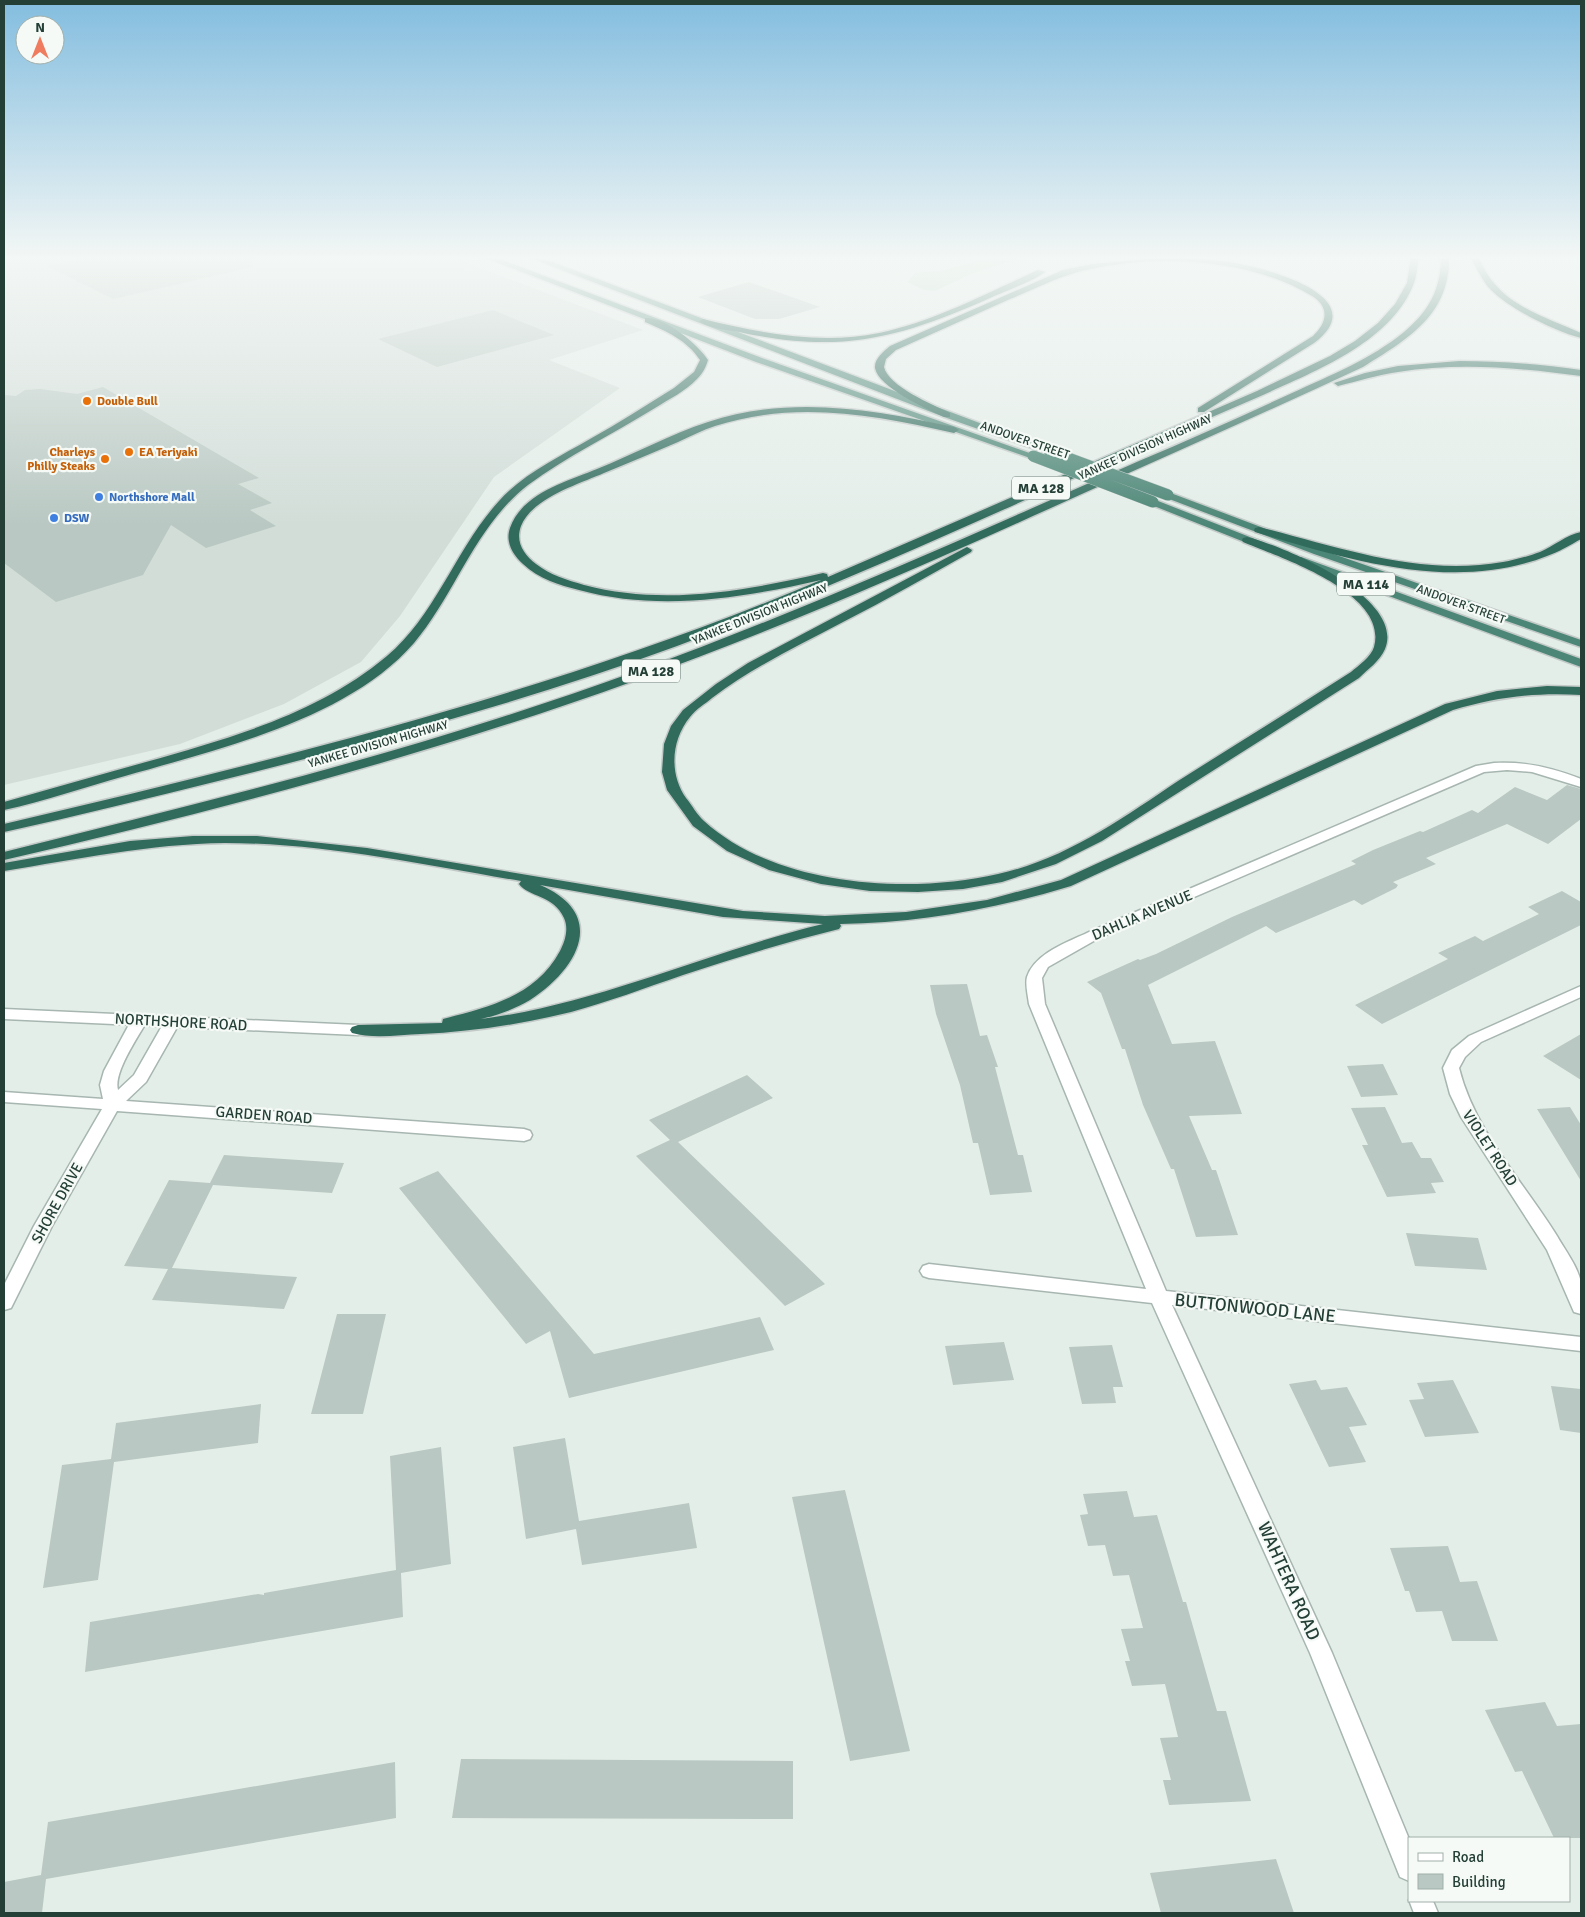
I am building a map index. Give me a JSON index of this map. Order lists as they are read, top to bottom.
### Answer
{
  "streets": {
    "highway": [
      "ANDOVER STREET",
      "YANKEE DIVISION HIGHWAY",
      "MA 128",
      "MA 114"
    ],
    "street": [
      "DAHLIA AVENUE",
      "NORTHSHORE ROAD",
      "GARDEN ROAD",
      "VIOLET ROAD",
      "SHORE DRIVE",
      "BUTTONWOOD LANE",
      "WAHTERA ROAD"
    ]
  },
  "crossings": [
    ["DAHLIA AVENUE", "BUTTONWOOD LANE"],
    ["DAHLIA AVENUE", "WAHTERA ROAD"],
    ["NORTHSHORE ROAD", "SHORE DRIVE"],
    ["GARDEN ROAD", "SHORE DRIVE"],
    ["BUTTONWOOD LANE", "WAHTERA ROAD"]
  ],
  "places": [
    "Double Bull",
    "EA Teriyaki",
    "Charleys Philly Steaks",
    "Northshore Mall",
    "DSW"
  ],
  "legend": ["Road", "Building"],
  "north": "top"
}
